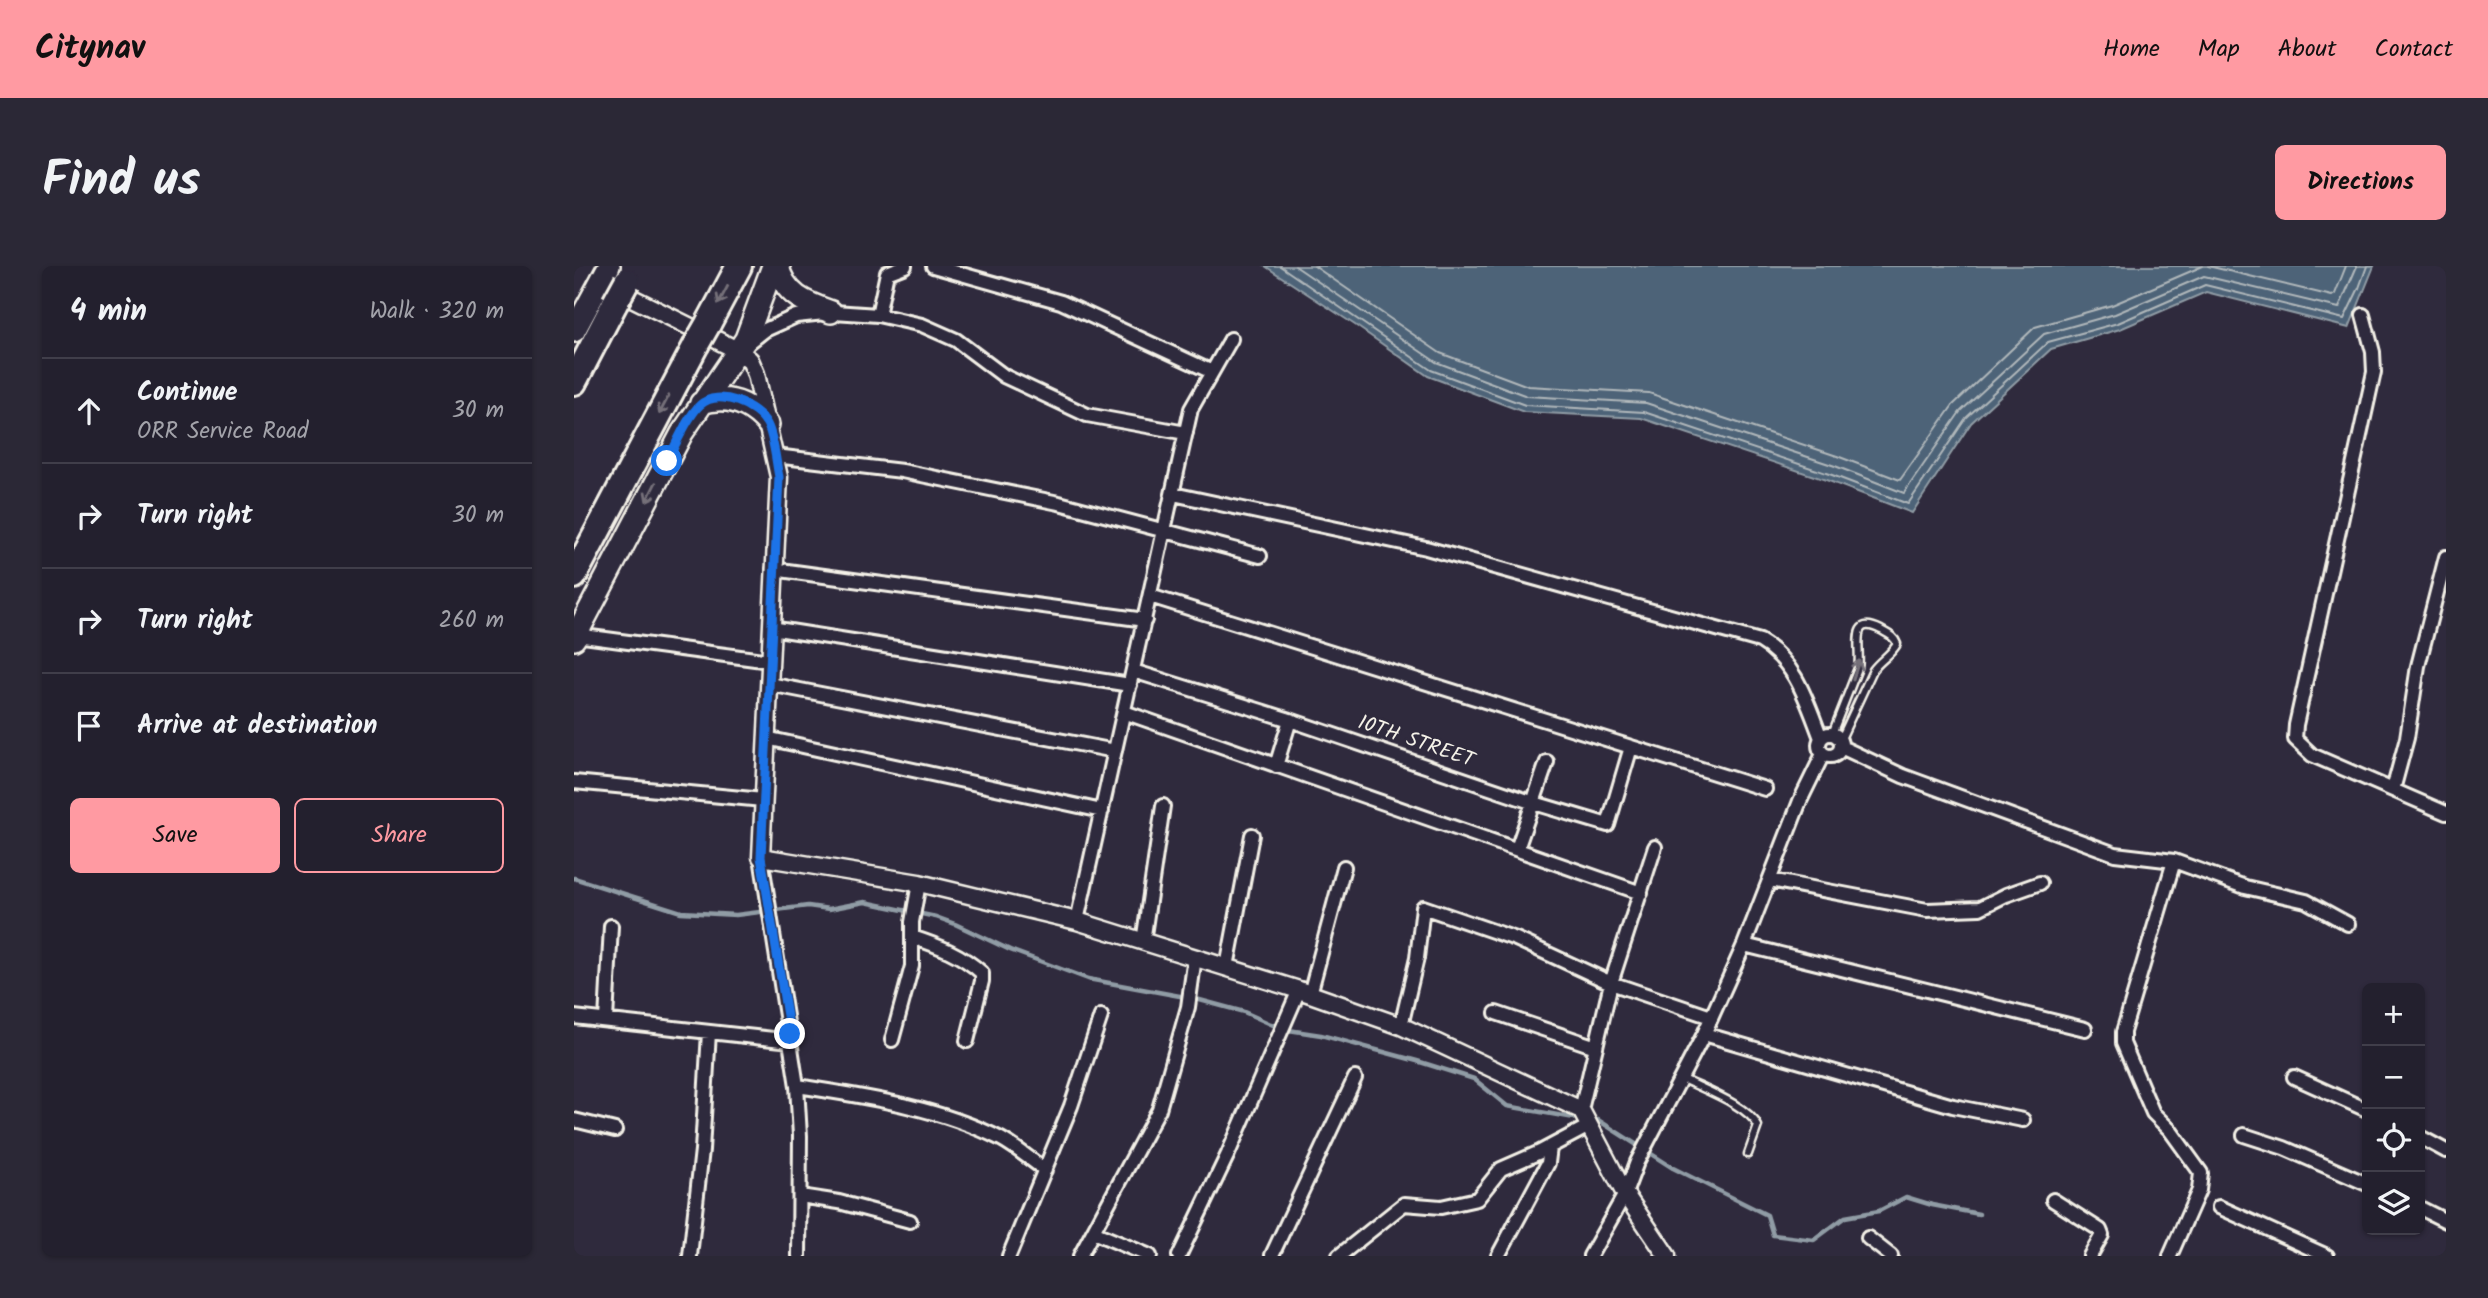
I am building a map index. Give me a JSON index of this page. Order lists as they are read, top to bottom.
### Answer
{
  "streets": {
    "street": ["10TH STREET"]
  },
  "page": {
    "header": "Citynav",
    "nav": [
      "Home",
      "Map",
      "About",
      "Contact"
    ],
    "title": "Find us",
    "buttons": [
      "Directions",
      ["Save", "Share"]
    ],
    "heading": ["4 min", "Walk · 320 m"],
    "list": [
      ["Continue", "ORR Service Road", "30 m"],
      ["Turn right", "30 m"],
      ["Turn right", "260 m"],
      "Arrive at destination"
    ],
    "map_buttons": ["+", "−"]
  }
}
